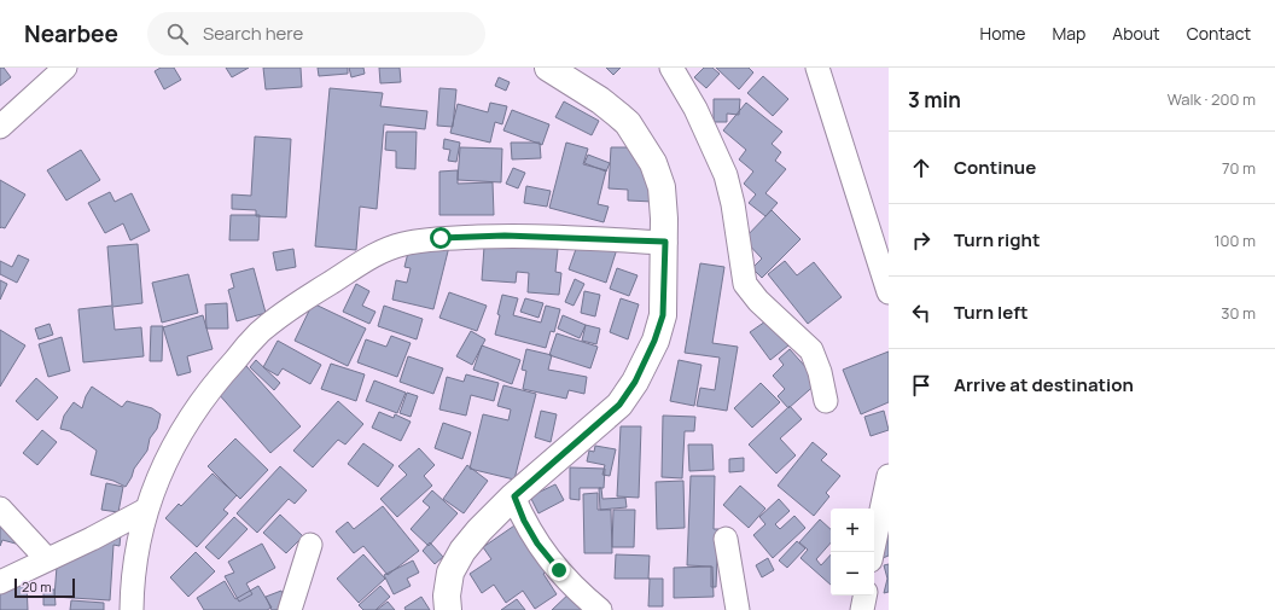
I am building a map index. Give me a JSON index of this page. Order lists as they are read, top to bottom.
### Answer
{
  "scale_bar": "20 m",
  "page": {
    "header": "Nearbee",
    "search": "Search here",
    "nav": [
      "Home",
      "Map",
      "About",
      "Contact"
    ],
    "heading": ["3 min", "Walk · 200 m"],
    "list": [
      ["Continue", "70 m"],
      ["Turn right", "100 m"],
      ["Turn left", "30 m"],
      "Arrive at destination"
    ],
    "map_buttons": ["+", "−"],
    "scale": "20 m"
  }
}
